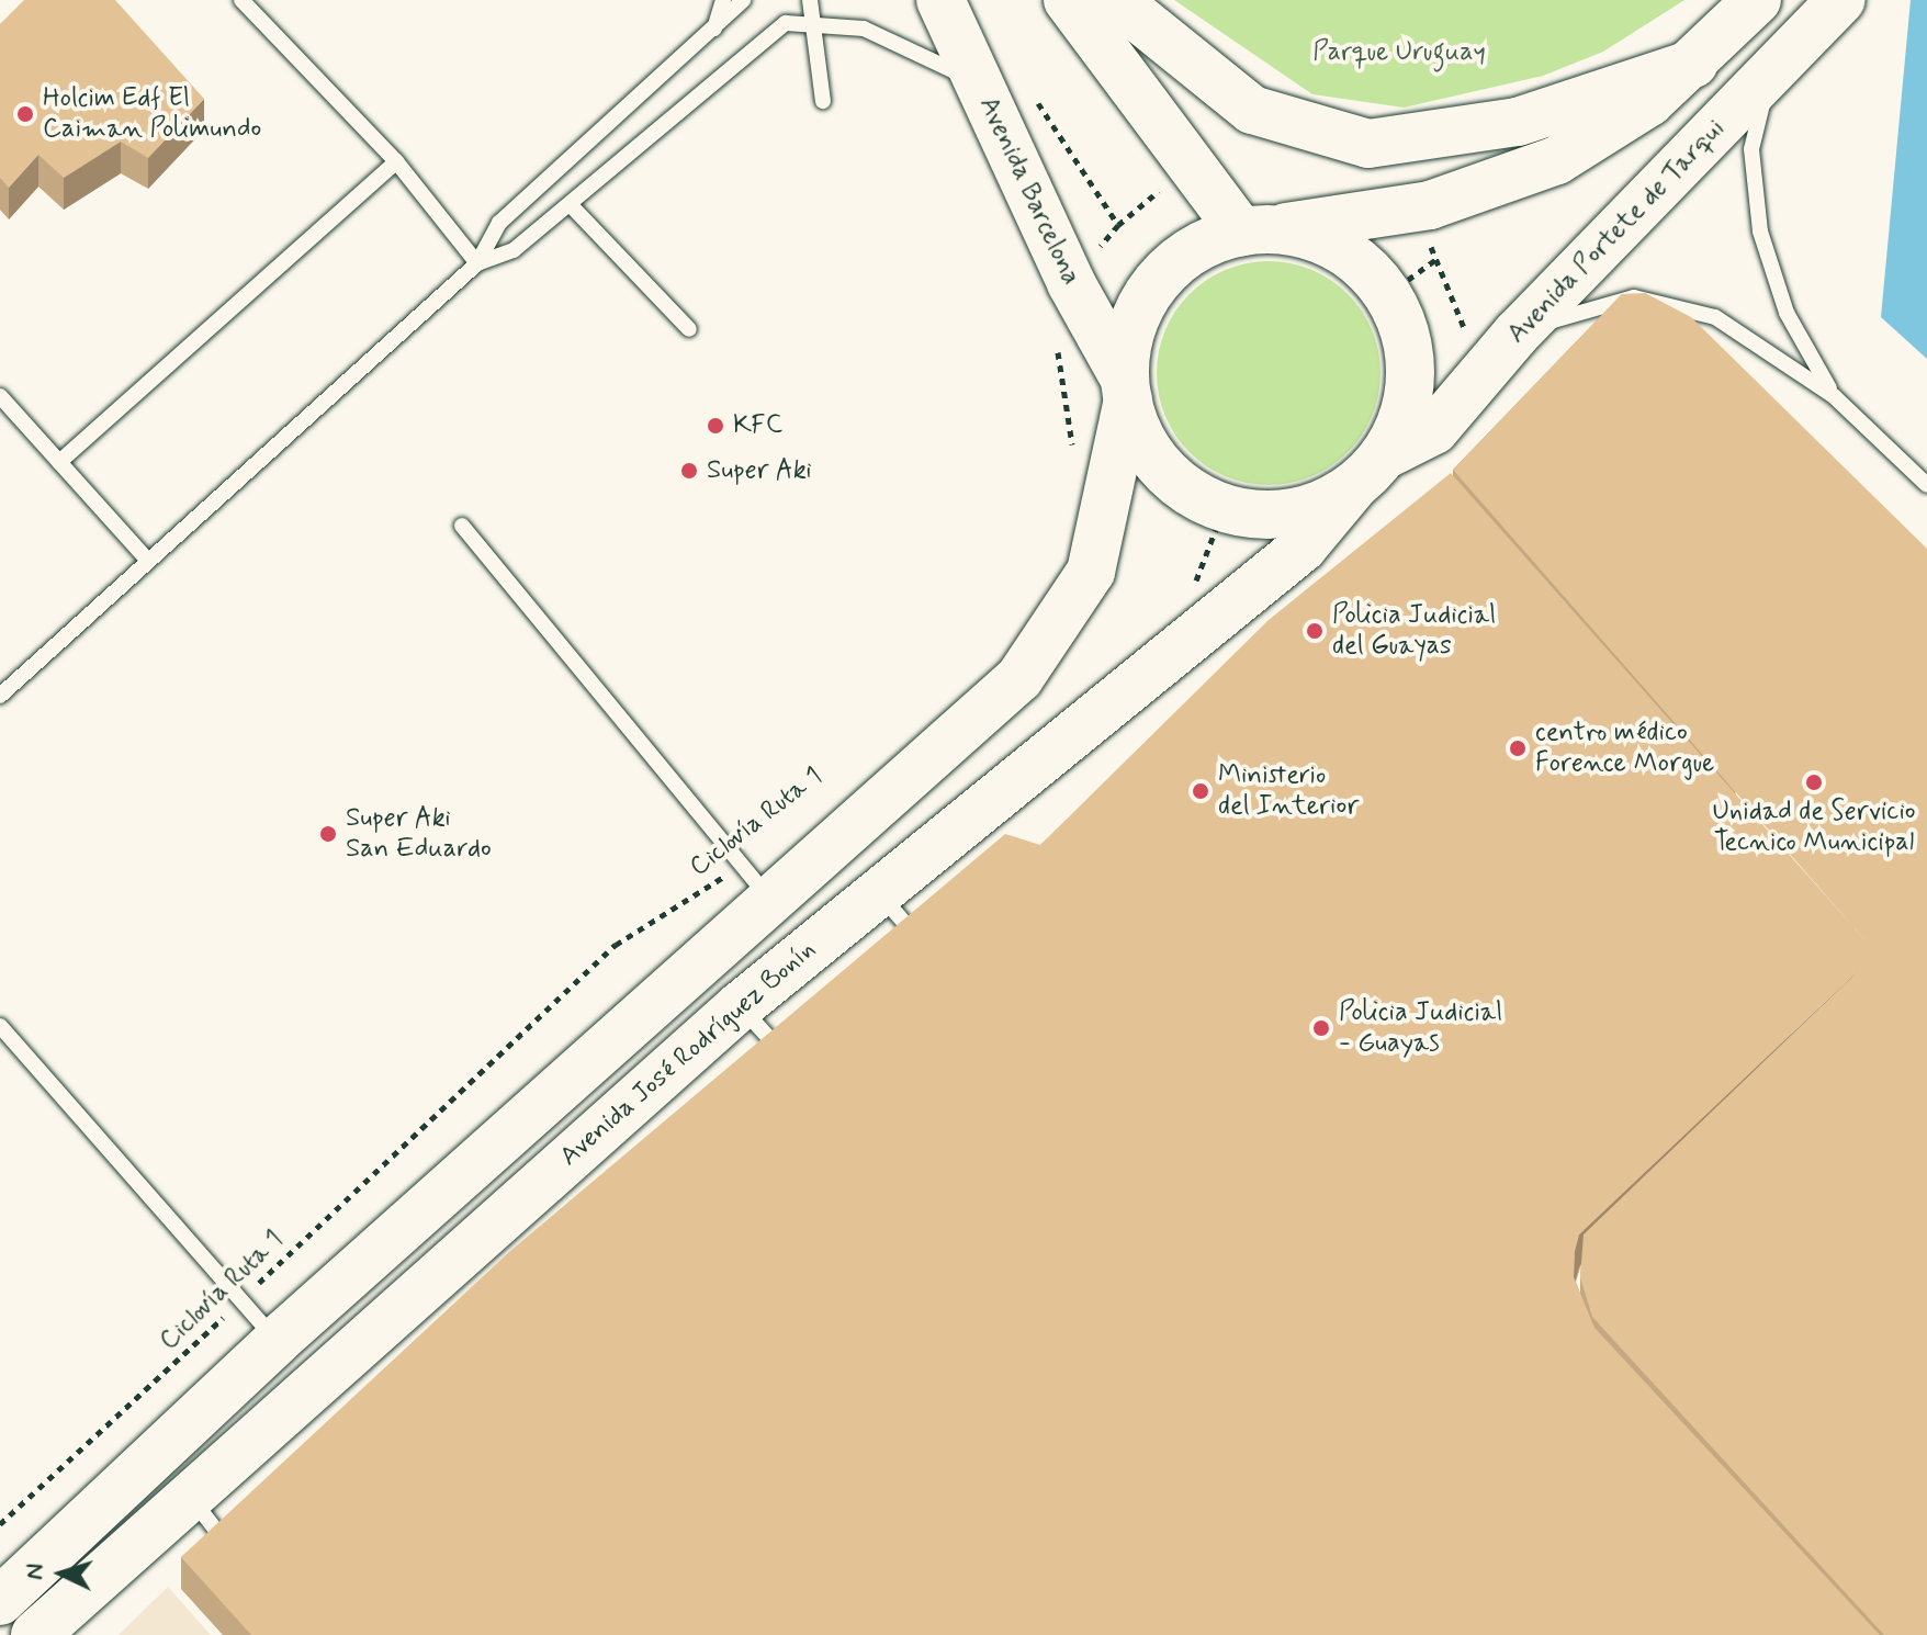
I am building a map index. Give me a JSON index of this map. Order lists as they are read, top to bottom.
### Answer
{
  "streets": {
    "main road": ["Avenida Barcelona", "Avenida Portete de Tarqui", "Avenida José Rodríguez Bonín"],
    "path": ["Ciclovía Ruta 1"]
  },
  "crossings": [
    ["Avenida Portete de Tarqui", "Avenida José Rodríguez Bonín"]
  ],
  "parks": ["Parque Uruguay"],
  "places": [
    "Holcim Edf El Caiman Polimundo",
    "KFC",
    "Super Aki",
    "Policia Judicial del Guayas",
    "centro médico Forence Morgue",
    "Unidad de Servicio Tecnico Municipal",
    "Ministerio del Interior",
    "Super Aki San Eduardo",
    "Policia Judicial - Guayas"
  ],
  "north": "left"
}
